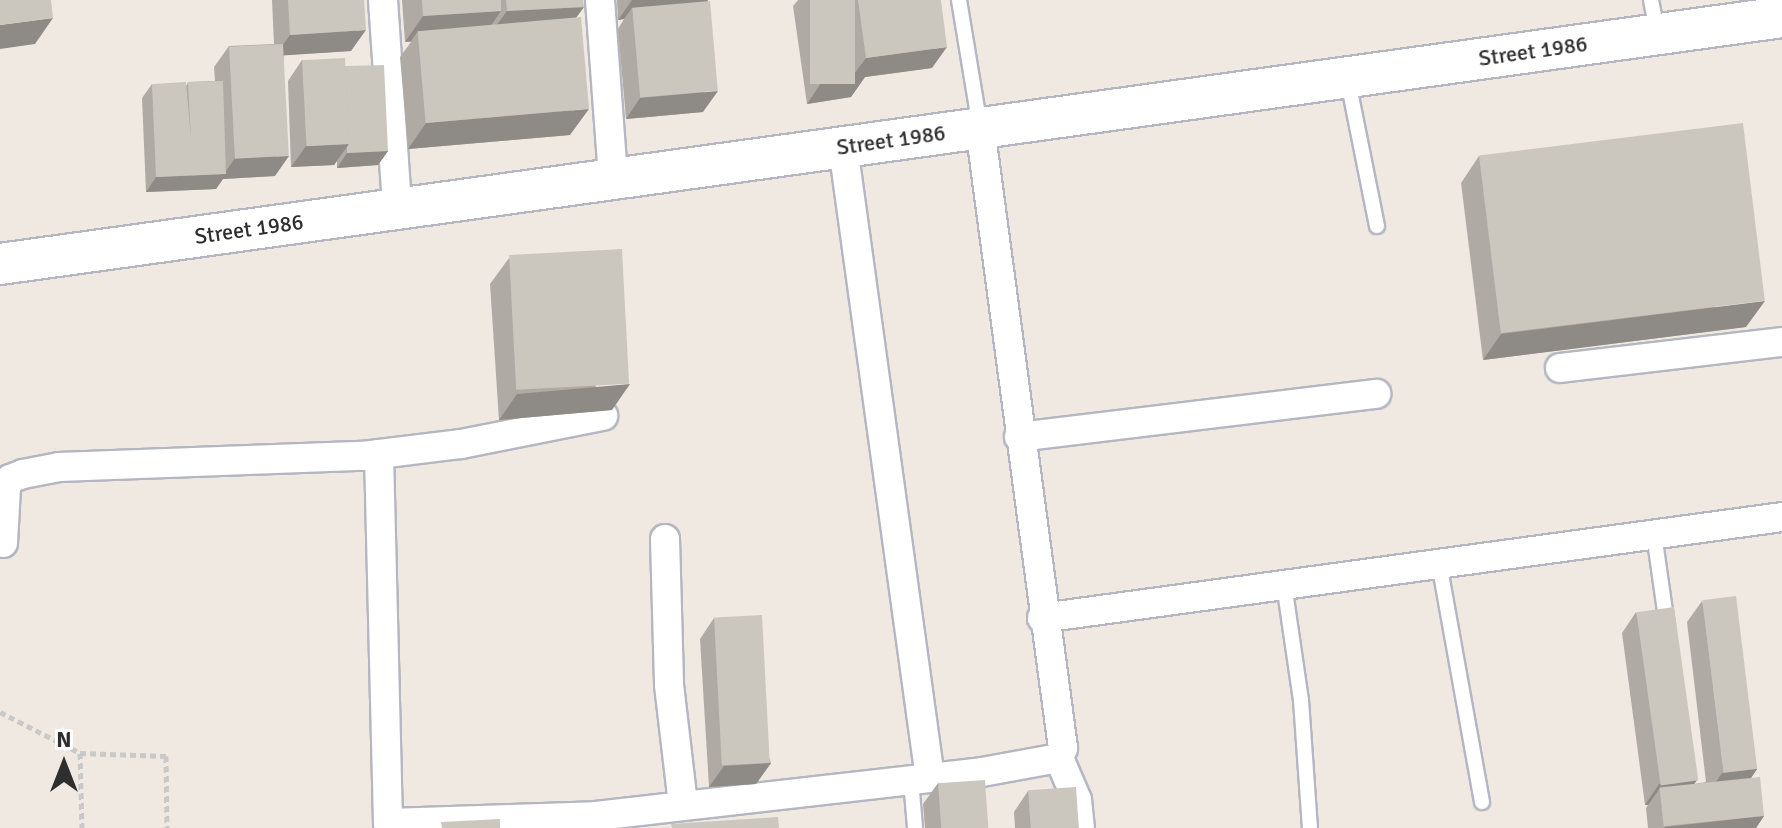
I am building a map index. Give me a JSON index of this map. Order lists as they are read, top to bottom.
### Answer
{
  "streets": {
    "main road": ["Street 1986"]
  },
  "north": "top"
}
